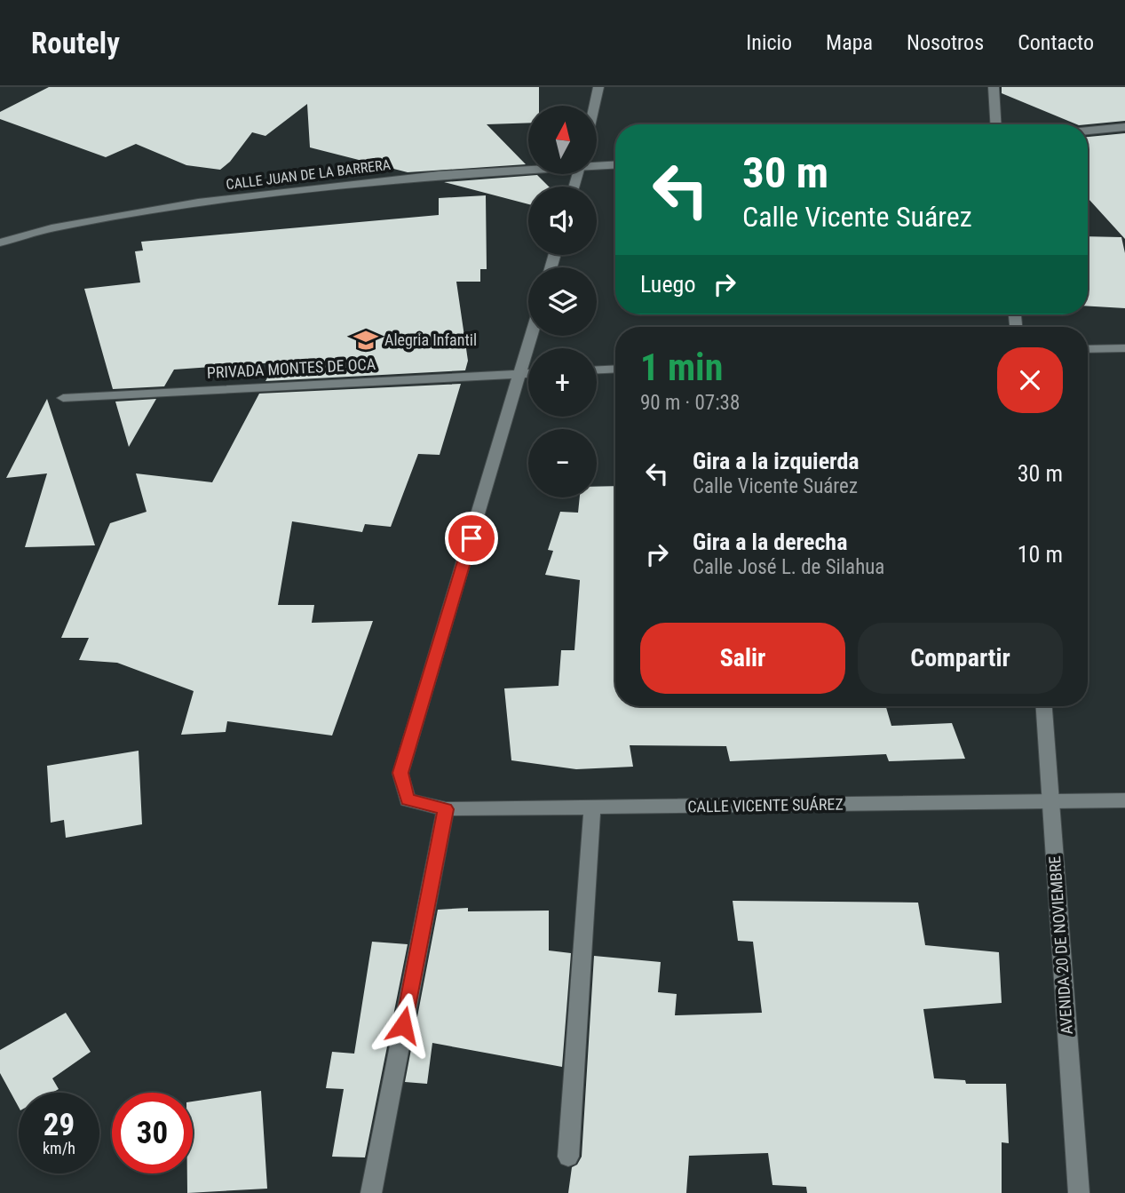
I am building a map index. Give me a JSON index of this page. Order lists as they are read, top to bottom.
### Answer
{
  "streets": {
    "street": [
      "CALLE JUAN DE LA BARRERA",
      "PRIVADA MONTES DE OCA",
      "CALLE VICENTE SUÁREZ",
      "AVENIDA 20 DE NOVIEMBRE"
    ]
  },
  "crossings": [
    ["PRIVADA MONTES DE OCA", "CALLE VICENTE SUÁREZ"],
    ["CALLE VICENTE SUÁREZ", "AVENIDA 20 DE NOVIEMBRE"]
  ],
  "places": {
    "school or university": ["Alegria Infantil"]
  },
  "north": "top",
  "page": {
    "header": "Routely",
    "nav": [
      "Inicio",
      "Mapa",
      "Nosotros",
      "Contacto"
    ],
    "map_buttons": ["+", "−"],
    "turn": ["30 m", "Calle Vicente Suárez"],
    "then": "Luego",
    "heading": ["1 min", "90 m · 07:38"],
    "list": [
      {
        "name": "Gira a la izquierda",
        "note": "Calle Vicente Suárez",
        "value": "30 m"
      },
      {
        "name": "Gira a la derecha",
        "note": "Calle José L. de Silahua",
        "value": "10 m"
      }
    ],
    "buttons": ["Salir", "Compartir"],
    "speed": "29 km/h",
    "limit": "30"
  }
}
